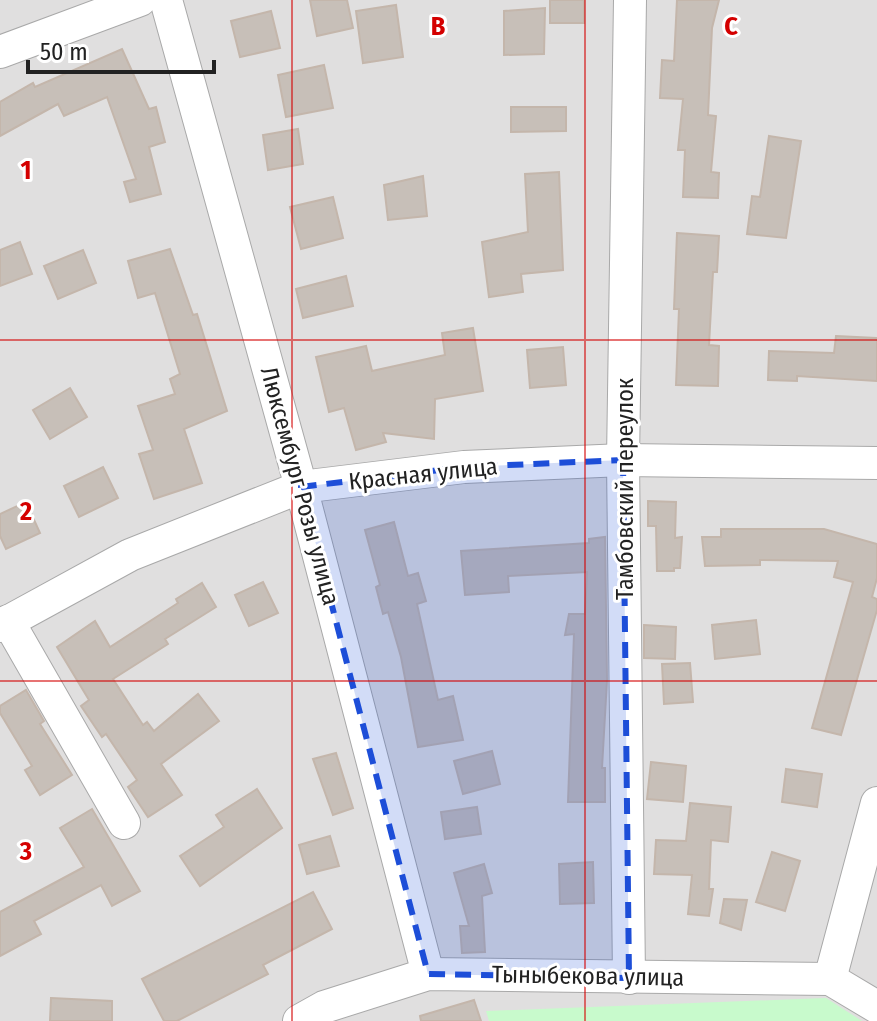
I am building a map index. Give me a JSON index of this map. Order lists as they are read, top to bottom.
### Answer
{
  "streets": {
    "street": [
      "Красная улица",
      "Люксембург Розы улица",
      "Тамбовский переулок",
      "Тыныбекова улица"
    ]
  },
  "crossings": [
    ["Красная улица", "Люксембург Розы улица"],
    ["Красная улица", "Тамбовский переулок"],
    ["Люксембург Розы улица", "Тыныбекова улица"],
    ["Тамбовский переулок", "Тыныбекова улица"]
  ],
  "scale_bar": "50 m",
  "grid": {
    "columns": ["B", "C"],
    "rows": ["1", "2", "3"]
  }
}
